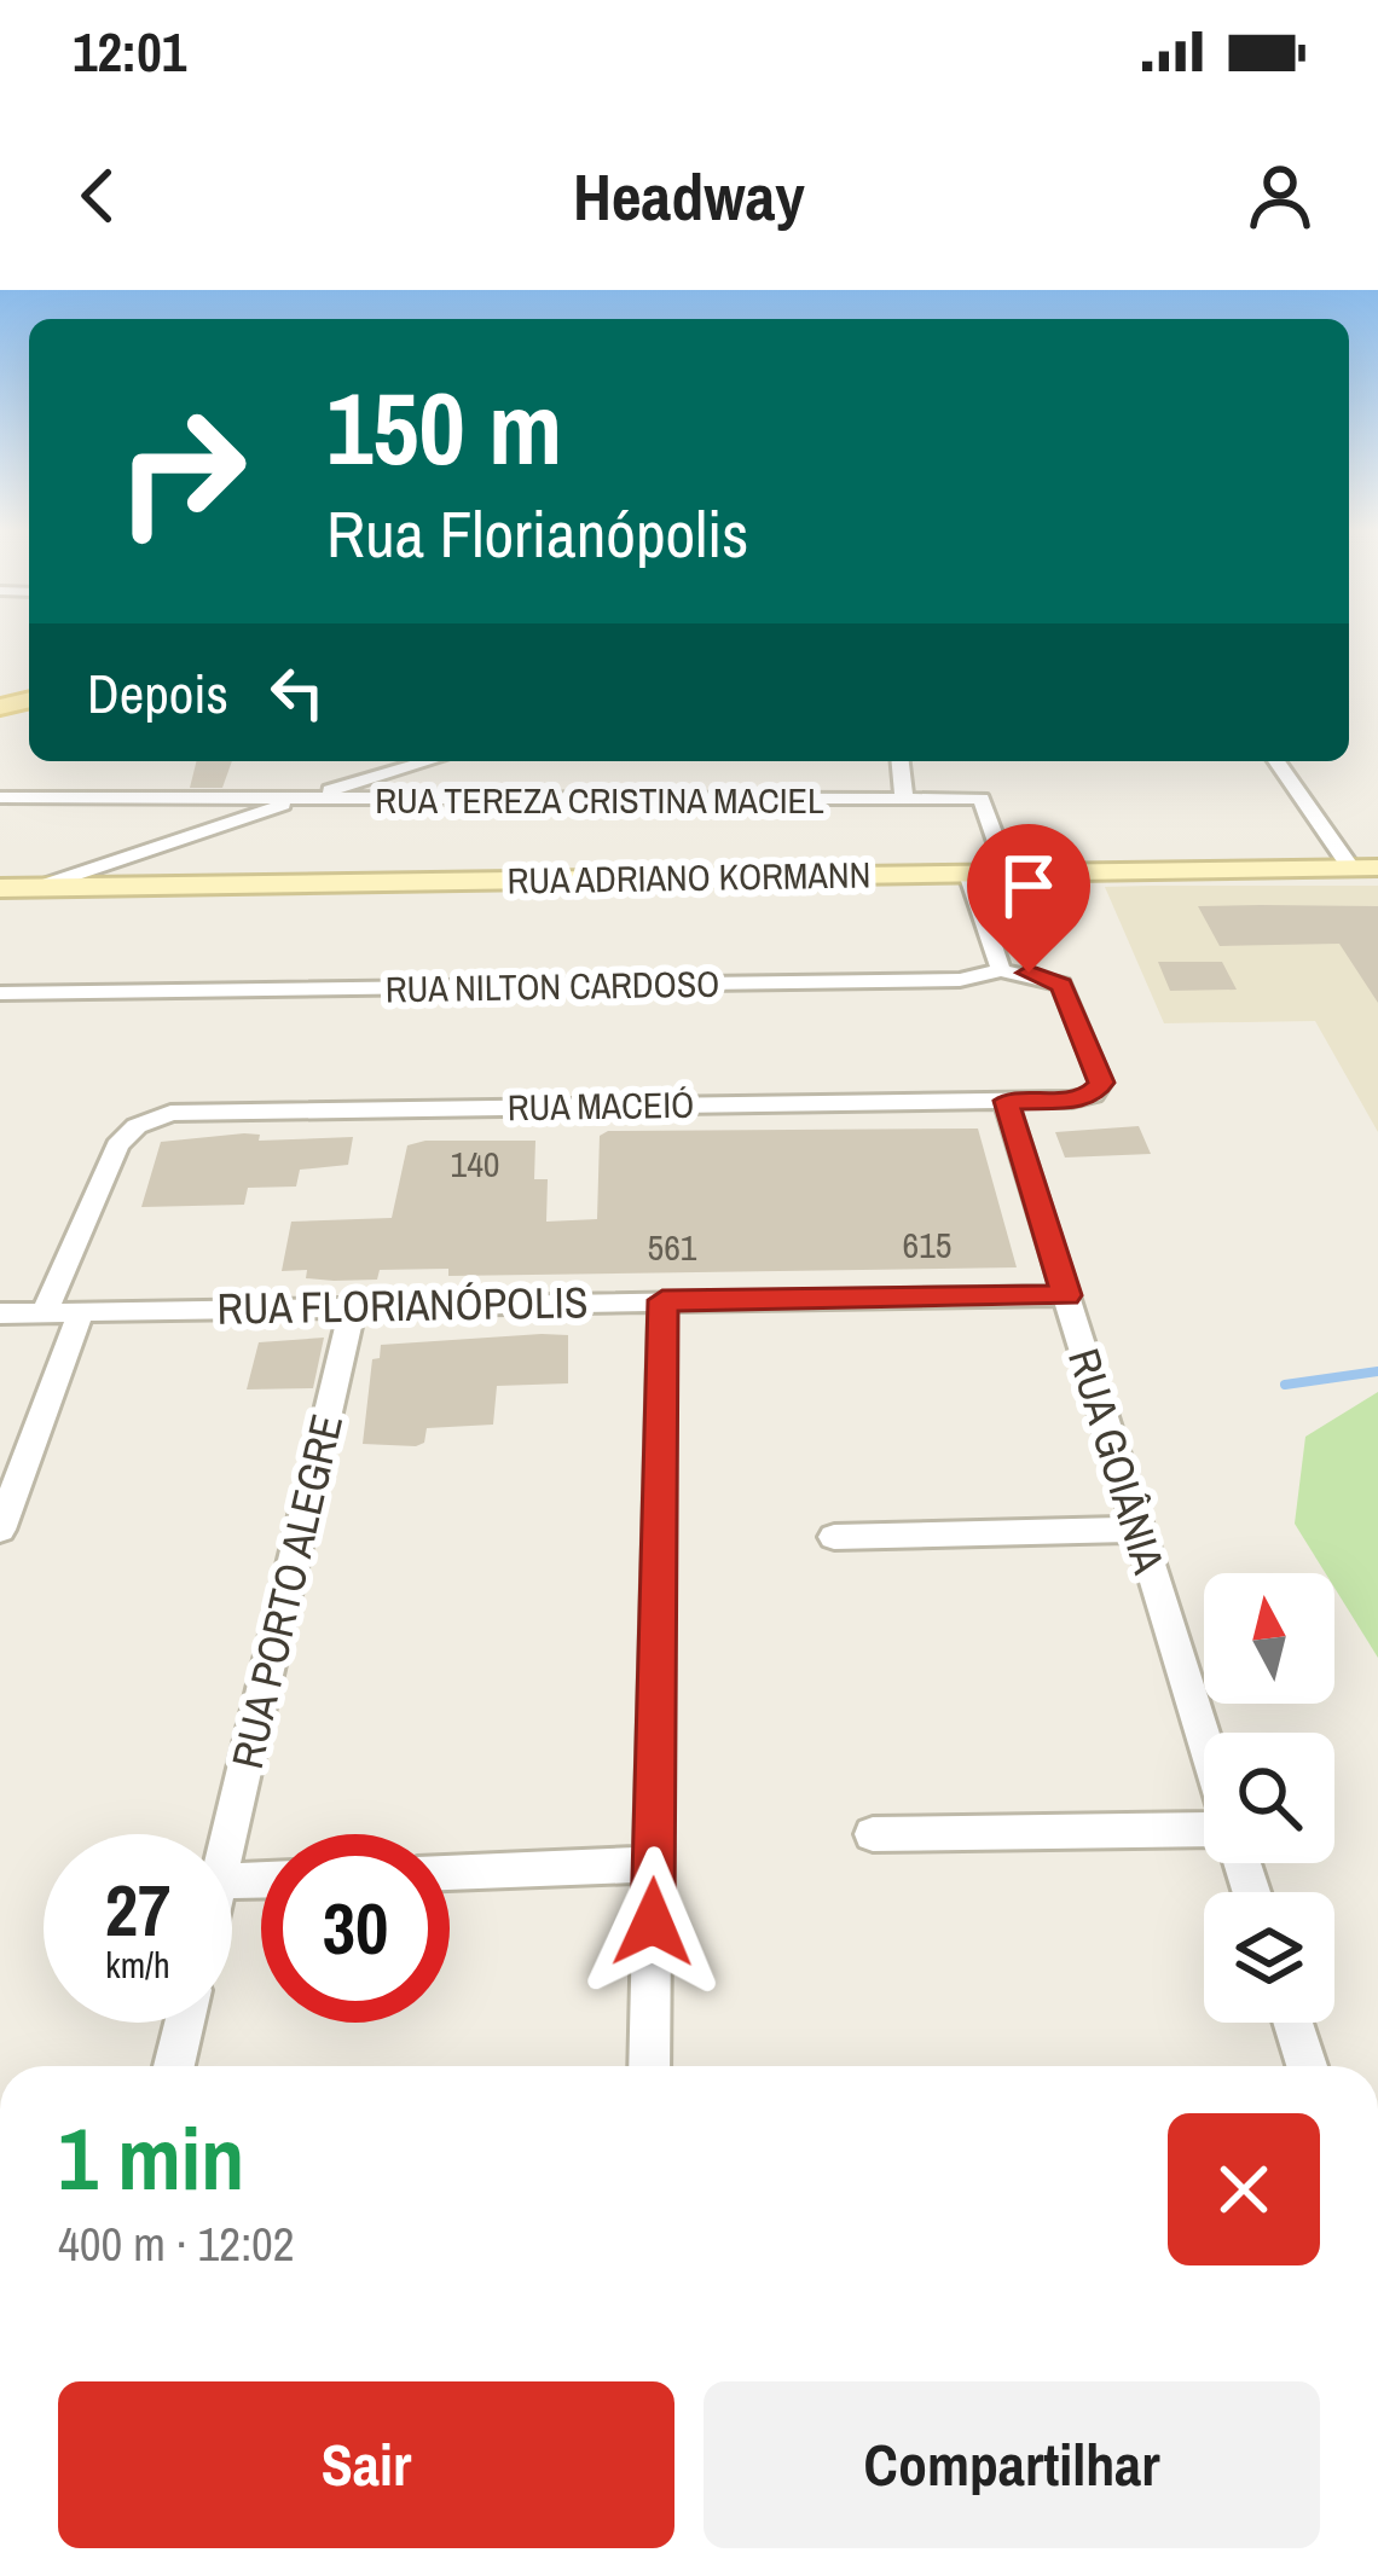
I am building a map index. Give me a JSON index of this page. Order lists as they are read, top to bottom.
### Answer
{
  "streets": {
    "street": [
      "RUA TEREZA CRISTINA MACIEL",
      "RUA ADRIANO KORMANN",
      "RUA NILTON CARDOSO",
      "RUA MACEIÓ",
      "RUA FLORIANÓPOLIS",
      "RUA GOIÂNIA",
      "RUA PORTO ALEGRE"
    ]
  },
  "crossings": [
    ["RUA TEREZA CRISTINA MACIEL", "RUA ADRIANO KORMANN"],
    ["RUA NILTON CARDOSO", "RUA MACEIÓ"],
    ["RUA MACEIÓ", "RUA FLORIANÓPOLIS"],
    ["RUA MACEIÓ", "RUA GOIÂNIA"],
    ["RUA FLORIANÓPOLIS", "RUA GOIÂNIA"],
    ["RUA FLORIANÓPOLIS", "RUA PORTO ALEGRE"]
  ],
  "house_numbers": ["140", "615", "561"],
  "north": "top",
  "page": {
    "status": "12:01",
    "header": "Headway",
    "turn": ["150 m", "Rua Florianópolis"],
    "then": "Depois",
    "speed": "27 km/h",
    "limit": "30",
    "heading": ["1 min", "400 m · 12:02"],
    "buttons": ["Sair", "Compartilhar"]
  }
}
